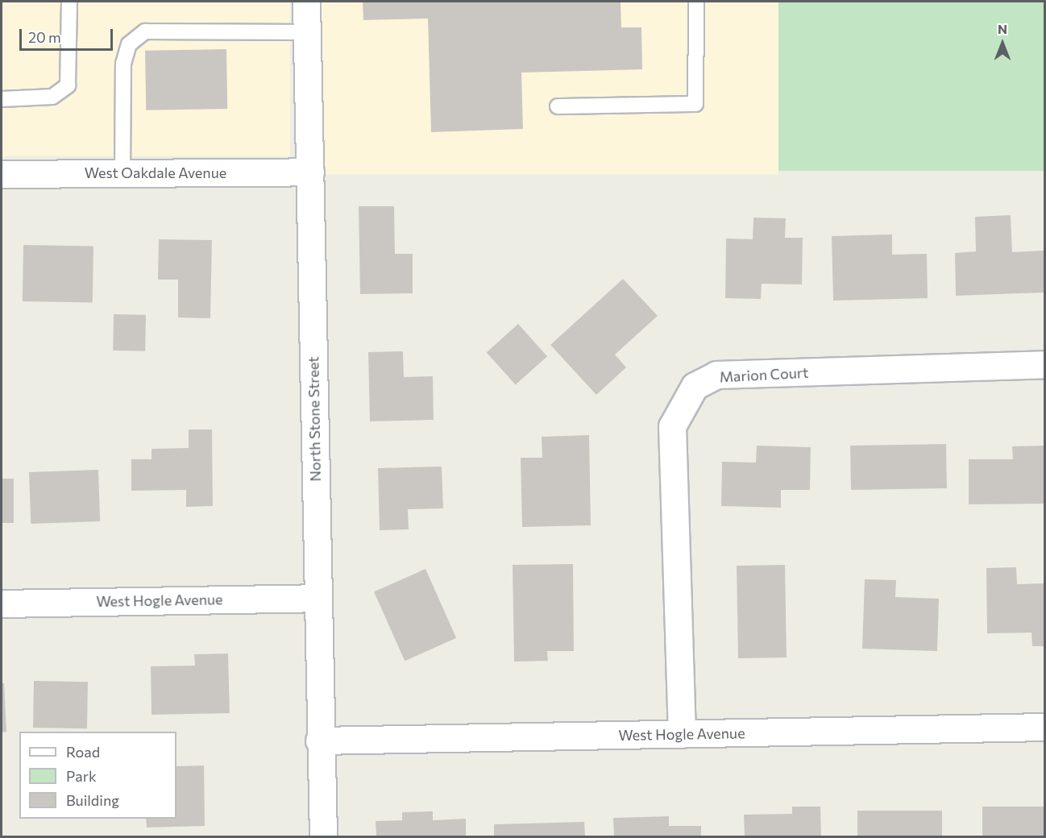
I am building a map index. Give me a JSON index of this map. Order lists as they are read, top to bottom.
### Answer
{
  "streets": {
    "street": [
      "West Oakdale Avenue",
      "Marion Court",
      "North Stone Street",
      "West Hogle Avenue"
    ]
  },
  "crossings": [
    ["West Oakdale Avenue", "North Stone Street"],
    ["Marion Court", "West Hogle Avenue"],
    ["North Stone Street", "West Hogle Avenue"]
  ],
  "legend": ["Road", "Park", "Building"],
  "scale_bar": "20 m",
  "north": "top"
}
